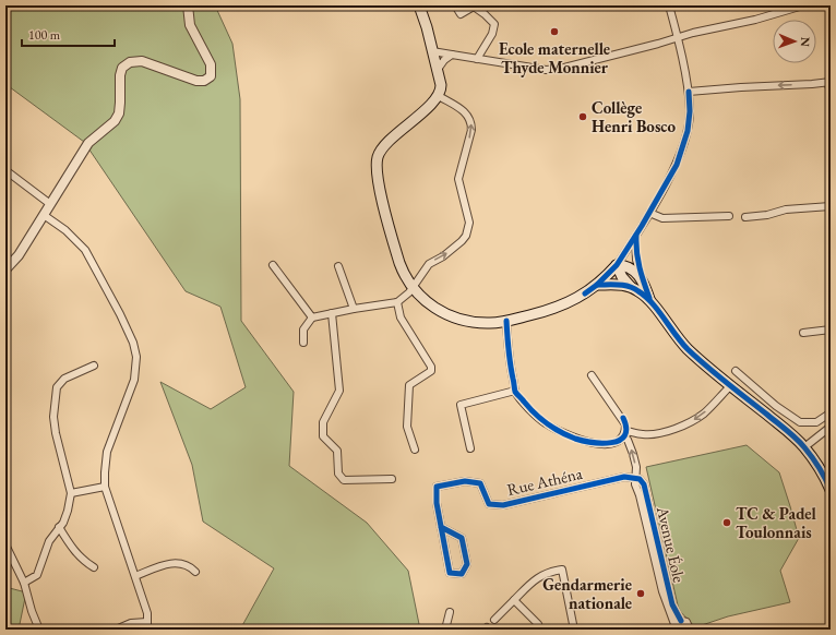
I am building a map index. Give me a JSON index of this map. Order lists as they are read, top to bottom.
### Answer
{
  "streets": {
    "street": ["Rue Athéna", "Avenue Éole"]
  },
  "crossings": [
    ["Rue Athéna", "Avenue Éole"]
  ],
  "places": [
    "Ecole maternelle Thyde Monnier",
    "Collège Henri Bosco",
    "TC & Padel Toulonnais",
    "Gendarmerie nationale"
  ],
  "scale_bar": "100 m",
  "north": "right"
}
